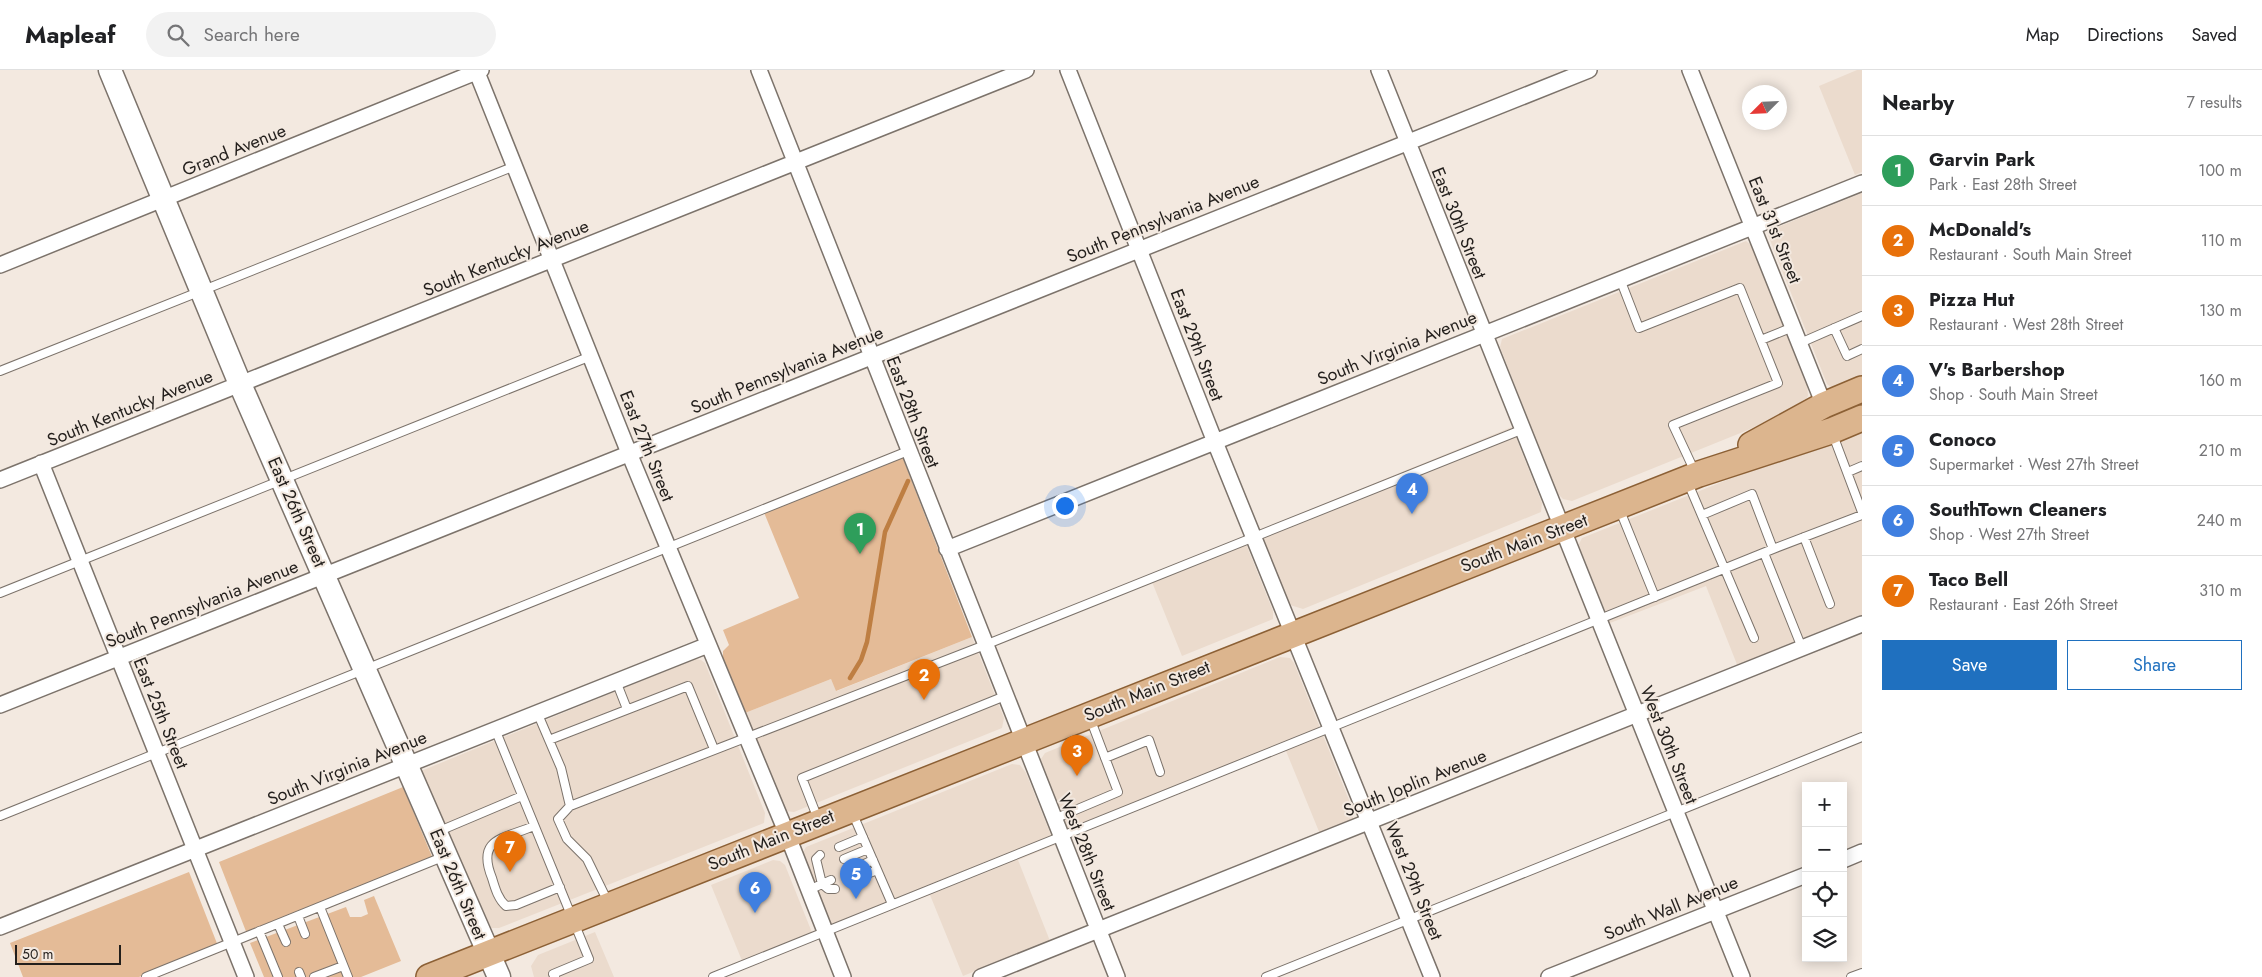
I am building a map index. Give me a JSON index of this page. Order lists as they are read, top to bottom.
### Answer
{
  "streets": {
    "main road": ["South Main Street"],
    "street": [
      "Grand Avenue",
      "South Pennsylvania Avenue",
      "East 30th Street",
      "East 31st Street",
      "South Kentucky Avenue",
      "East 29th Street",
      "South Virginia Avenue",
      "East 28th Street",
      "East 27th Street",
      "East 26th Street",
      "East 25th Street",
      "West 30th Street",
      "South Joplin Avenue",
      "West 28th Street",
      "West 29th Street",
      "South Wall Avenue"
    ]
  },
  "crossings": [
    ["Grand Avenue", "East 27th Street"],
    ["Grand Avenue", "East 26th Street"],
    ["South Pennsylvania Avenue", "East 30th Street"],
    ["South Pennsylvania Avenue", "East 29th Street"],
    ["South Pennsylvania Avenue", "East 28th Street"],
    ["South Pennsylvania Avenue", "East 27th Street"],
    ["South Pennsylvania Avenue", "East 26th Street"],
    ["South Pennsylvania Avenue", "East 25th Street"],
    ["East 30th Street", "South Virginia Avenue"],
    ["East 30th Street", "South Main Street"],
    ["East 30th Street", "West 30th Street"],
    ["East 31st Street", "South Virginia Avenue"],
    ["East 31st Street", "South Main Street"],
    ["South Kentucky Avenue", "East 28th Street"],
    ["South Kentucky Avenue", "East 27th Street"],
    ["South Kentucky Avenue", "East 26th Street"],
    ["South Kentucky Avenue", "East 25th Street"],
    ["East 29th Street", "South Virginia Avenue"],
    ["East 29th Street", "South Main Street"],
    ["East 29th Street", "West 29th Street"],
    ["South Virginia Avenue", "East 28th Street"],
    ["South Virginia Avenue", "East 27th Street"],
    ["South Virginia Avenue", "East 26th Street"],
    ["South Virginia Avenue", "East 25th Street"],
    ["East 28th Street", "South Main Street"],
    ["East 28th Street", "West 28th Street"],
    ["East 27th Street", "South Main Street"],
    ["East 26th Street", "South Main Street"],
    ["South Main Street", "West 30th Street"],
    ["South Main Street", "West 28th Street"],
    ["South Main Street", "West 29th Street"],
    ["West 30th Street", "South Joplin Avenue"],
    ["West 30th Street", "South Wall Avenue"],
    ["South Joplin Avenue", "West 28th Street"],
    ["South Joplin Avenue", "West 29th Street"]
  ],
  "scale_bar": "50 m",
  "north": "bottom left",
  "page": {
    "header": "Mapleaf",
    "search": "Search here",
    "nav": ["Map", "Directions", "Saved"],
    "heading": ["Nearby", "7 results"],
    "list": [
      {
        "mark": "1",
        "name": "Garvin Park",
        "note": "Park · East 28th Street",
        "value": "100 m"
      },
      {
        "mark": "2",
        "name": "McDonald's",
        "note": "Restaurant · South Main Street",
        "value": "110 m"
      },
      {
        "mark": "3",
        "name": "Pizza Hut",
        "note": "Restaurant · West 28th Street",
        "value": "130 m"
      },
      {
        "mark": "4",
        "name": "V's Barbershop",
        "note": "Shop · South Main Street",
        "value": "160 m"
      },
      {
        "mark": "5",
        "name": "Conoco",
        "note": "Supermarket · West 27th Street",
        "value": "210 m"
      },
      {
        "mark": "6",
        "name": "SouthTown Cleaners",
        "note": "Shop · West 27th Street",
        "value": "240 m"
      },
      {
        "mark": "7",
        "name": "Taco Bell",
        "note": "Restaurant · East 26th Street",
        "value": "310 m"
      }
    ],
    "pins": [
      "4",
      "1",
      "2",
      "3",
      "7",
      "5",
      "6"
    ],
    "buttons": ["Save", "Share"],
    "map_buttons": ["+", "−"],
    "scale": "50 m"
  }
}
